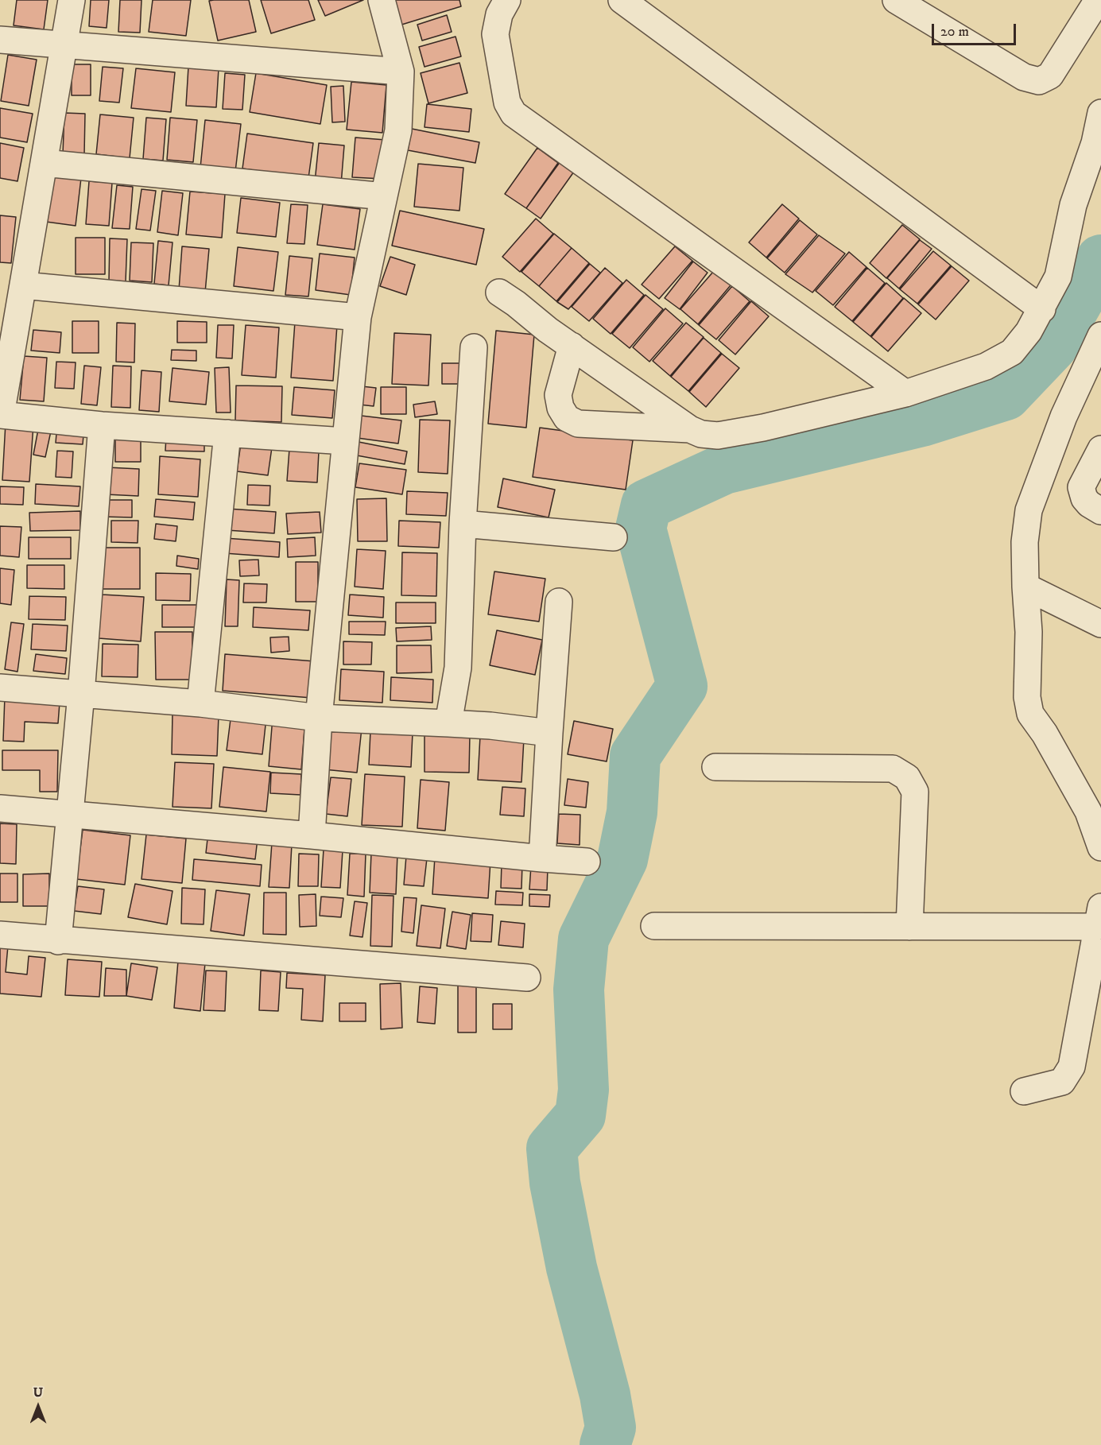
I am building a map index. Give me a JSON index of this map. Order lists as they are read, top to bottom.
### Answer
{
  "scale_bar": "20 m",
  "north": "top"
}
